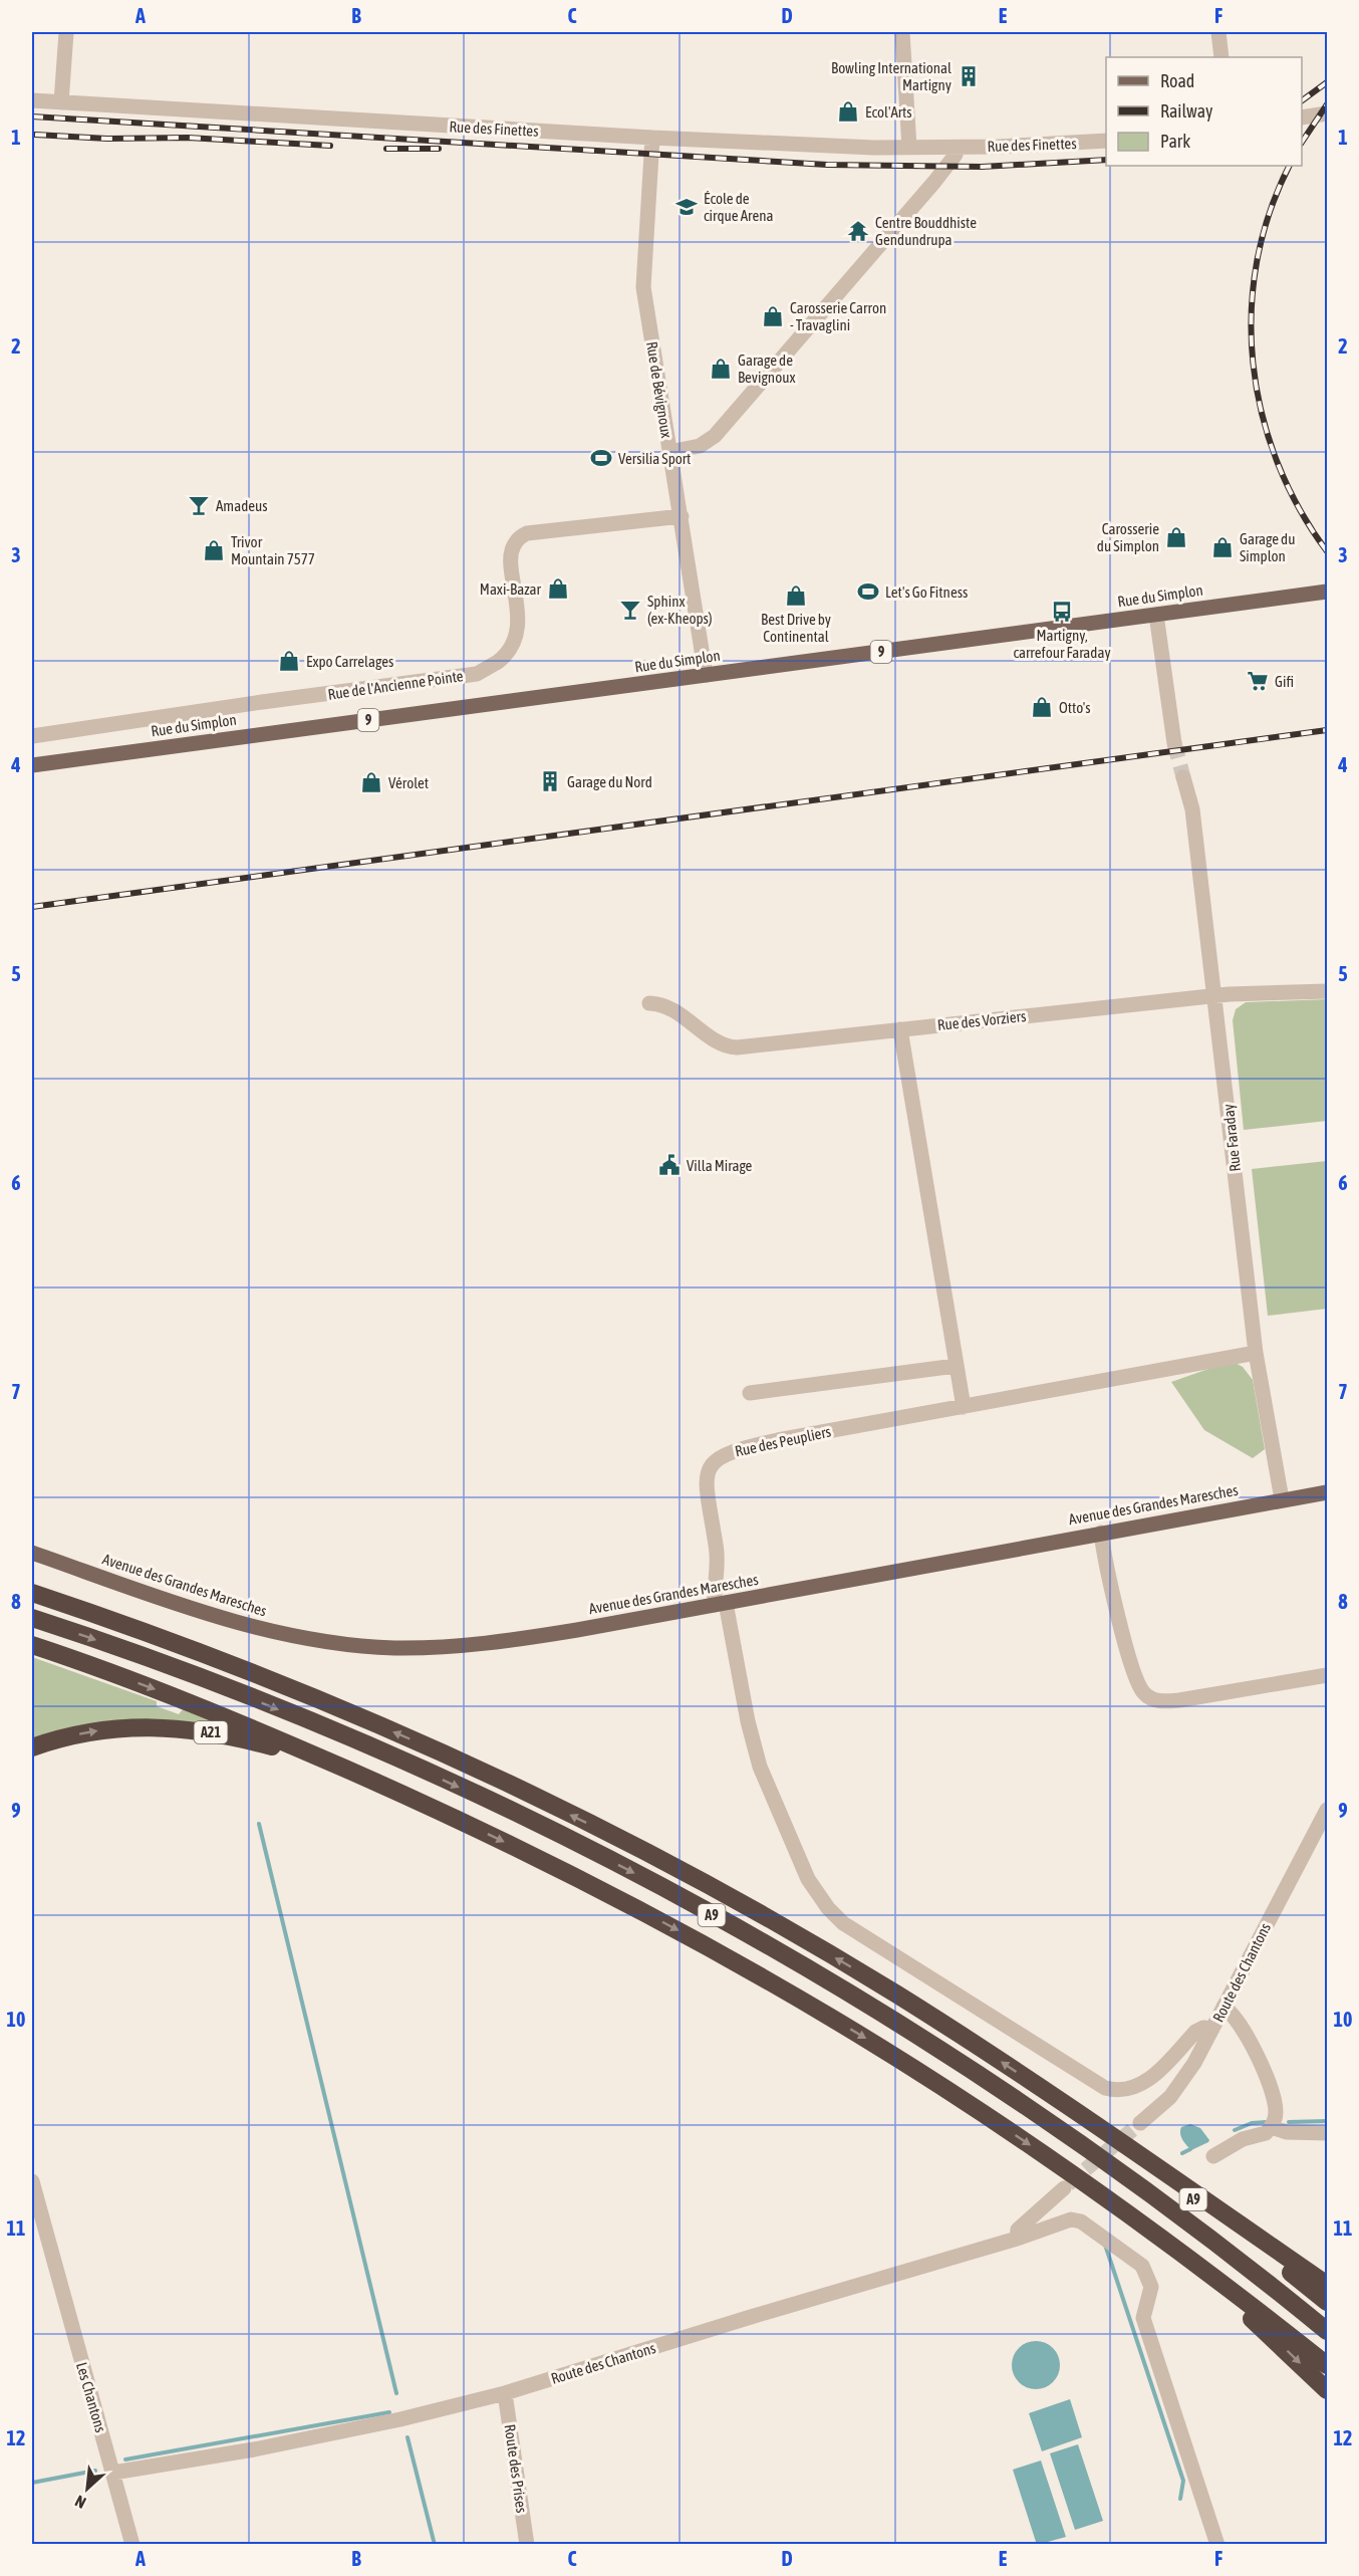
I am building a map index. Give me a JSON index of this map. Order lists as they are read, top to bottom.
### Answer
{
  "streets": {
    "highway": ["A21", "A9"],
    "main road": ["Rue du Simplon", "9", "Avenue des Grandes Maresches"],
    "street": [
      "Rue des Finettes",
      "Rue de Bévignoux",
      "Rue de l'Ancienne Pointe",
      "Rue des Vorziers",
      "Rue Faraday",
      "Rue des Peupliers",
      "Route des Chantons",
      "Les Chantons",
      "Route des Prises"
    ]
  },
  "crossings": [
    ["Rue des Finettes", "Rue de Bévignoux"],
    ["Rue de Bévignoux", "Rue du Simplon"],
    ["Rue de Bévignoux", "Rue de l'Ancienne Pointe"],
    ["Rue des Vorziers", "Rue Faraday"],
    ["Rue Faraday", "Rue des Peupliers"],
    ["Rue Faraday", "Avenue des Grandes Maresches"],
    ["Rue des Peupliers", "Avenue des Grandes Maresches"],
    ["Rue des Peupliers", "Route des Chantons"],
    ["Route des Chantons", "Les Chantons"],
    ["Route des Chantons", "Route des Prises"]
  ],
  "places": {
    "building": ["Bowling International Martigny", "Garage du Nord"],
    "shop": [
      "Ecol'Arts",
      "Carosserie Carron - Travaglini",
      "Garage de Bevignoux",
      "Carosserie du Simplon",
      "Garage du Simplon",
      "Trivor Mountain 7577",
      "Maxi-Bazar",
      "Best Drive by Continental",
      "Expo Carrelages",
      "Otto's",
      "Vérolet"
    ],
    "school or university": ["École de cirque Arena"],
    "temple": ["Centre Bouddhiste Gendundrupa"],
    "sports": ["Versilia Sport", "Let's Go Fitness"],
    "bar": ["Amadeus", "Sphinx (ex-Kheops)"],
    "bus stop": ["Martigny, carrefour Faraday"],
    "supermarket": ["Gifi"],
    "public building": ["Villa Mirage"]
  },
  "legend": ["Road", "Railway", "Park"],
  "north": "bottom left",
  "grid": {
    "columns": [
      "A",
      "B",
      "C",
      "D",
      "E",
      "F"
    ],
    "rows": [
      "1",
      "2",
      "3",
      "4",
      "5",
      "6",
      "7",
      "8",
      "9",
      "10",
      "11",
      "12"
    ]
  }
}
